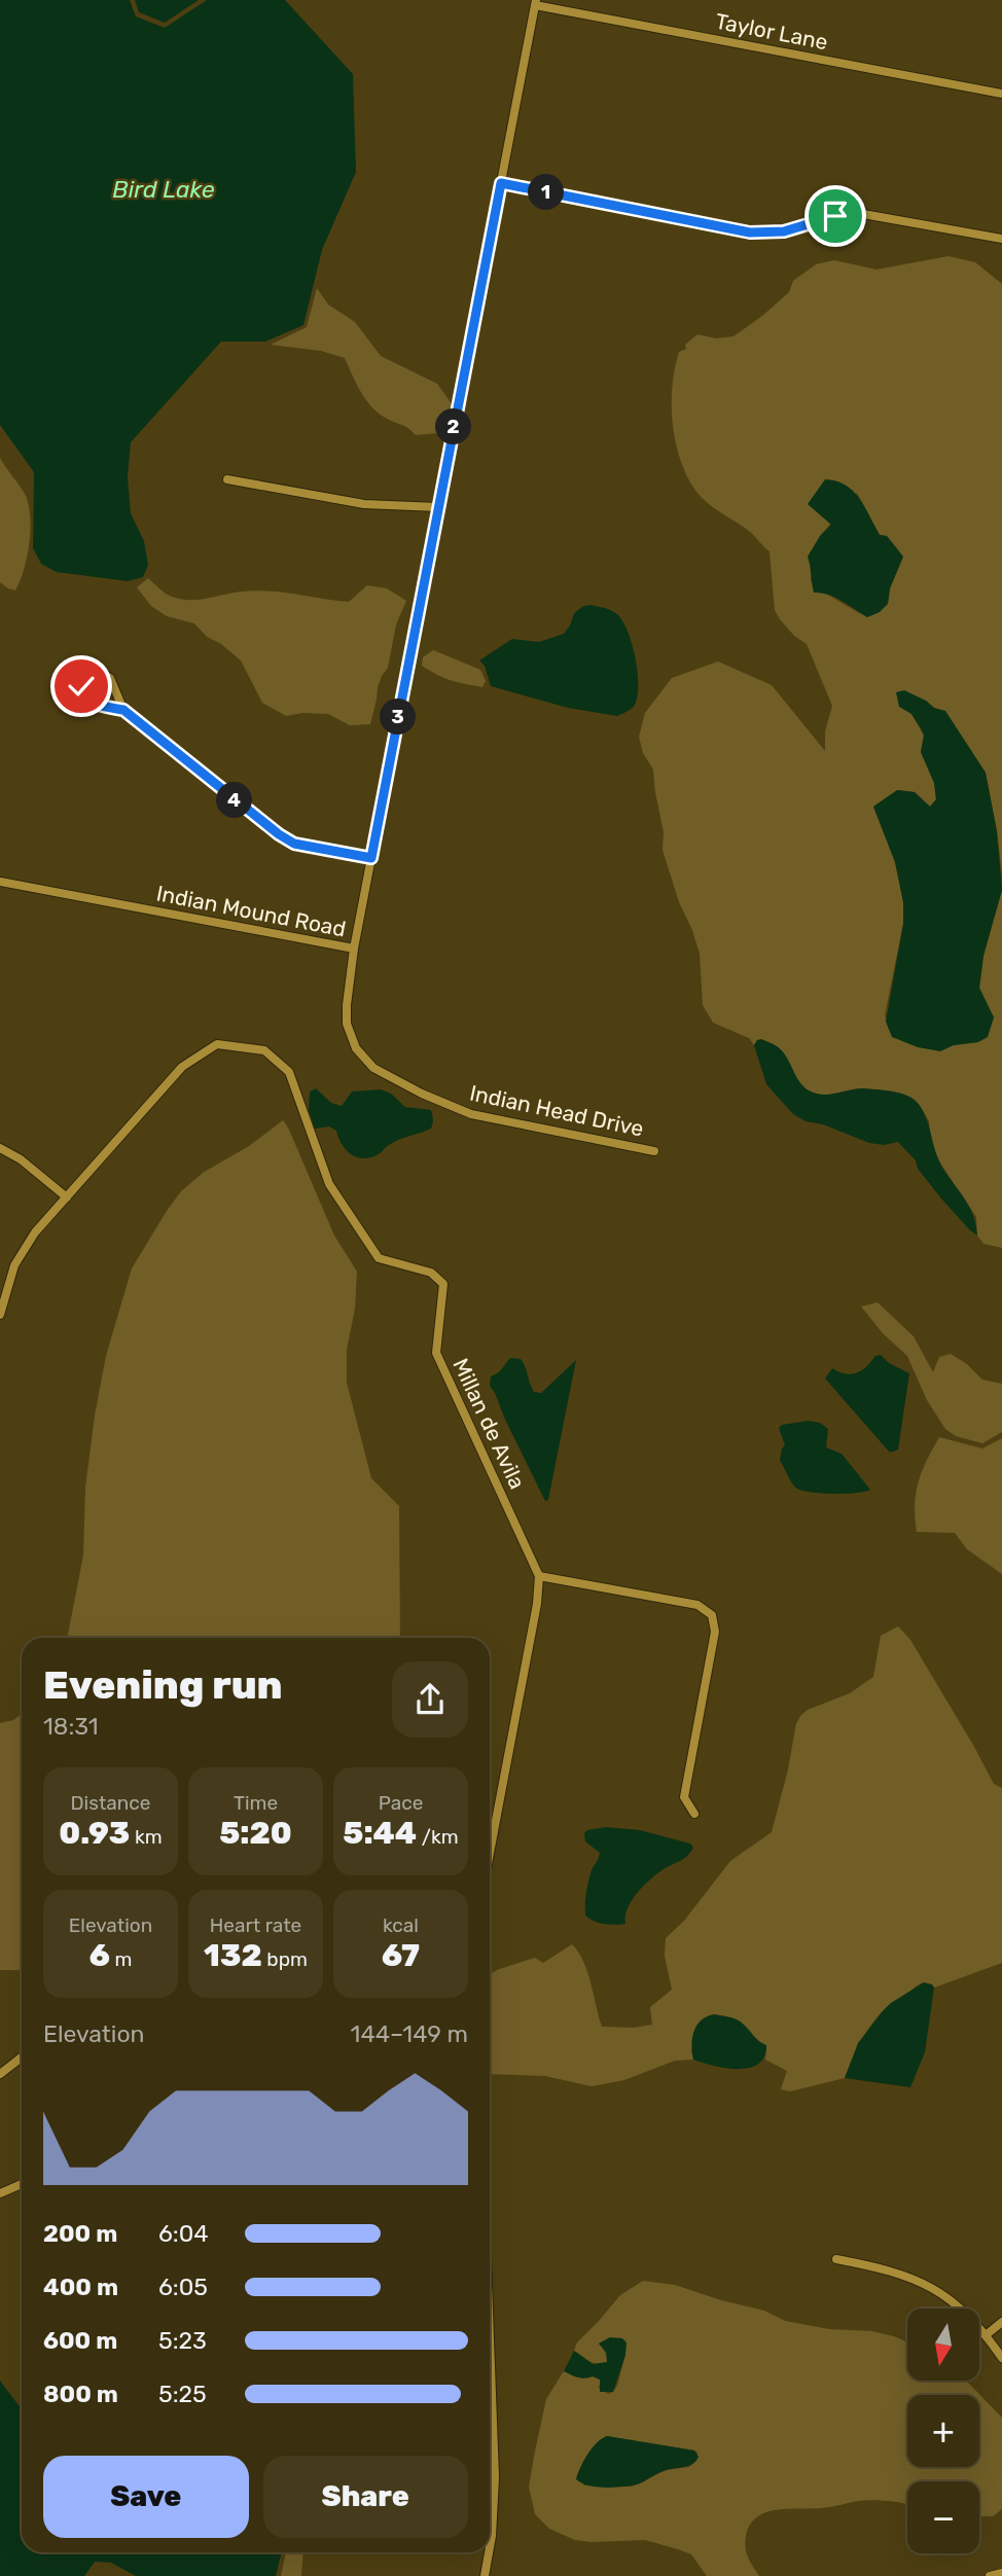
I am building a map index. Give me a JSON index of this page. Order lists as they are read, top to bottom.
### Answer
{
  "streets": {
    "street": [
      "Taylor Lane",
      "Indian Mound Road",
      "Indian Head Drive",
      "Millan de Avila"
    ]
  },
  "crossings": [
    ["Taylor Lane", "Indian Mound Road"],
    ["Indian Mound Road", "Indian Head Drive"]
  ],
  "water": ["Bird Lake"],
  "north": "bottom",
  "page": {
    "pins": [
      "1",
      "2",
      "3",
      "4"
    ],
    "heading": ["Evening run", "18:31"],
    "stats": [
      ["Distance", "0.93 km"],
      ["Time", "5:20"],
      ["Pace", "5:44 /km"],
      ["Elevation", "6 m"],
      ["Heart rate", "132 bpm"],
      ["kcal", "67"]
    ],
    "chart": ["Elevation", "144–149 m"],
    "list": [
      {
        "name": "200 m",
        "note": "6:04"
      },
      {
        "name": "400 m",
        "note": "6:05"
      },
      {
        "name": "600 m",
        "note": "5:23"
      },
      {
        "name": "800 m",
        "note": "5:25"
      }
    ],
    "map_buttons": ["+", "−"],
    "buttons": ["Save", "Share"]
  }
}
